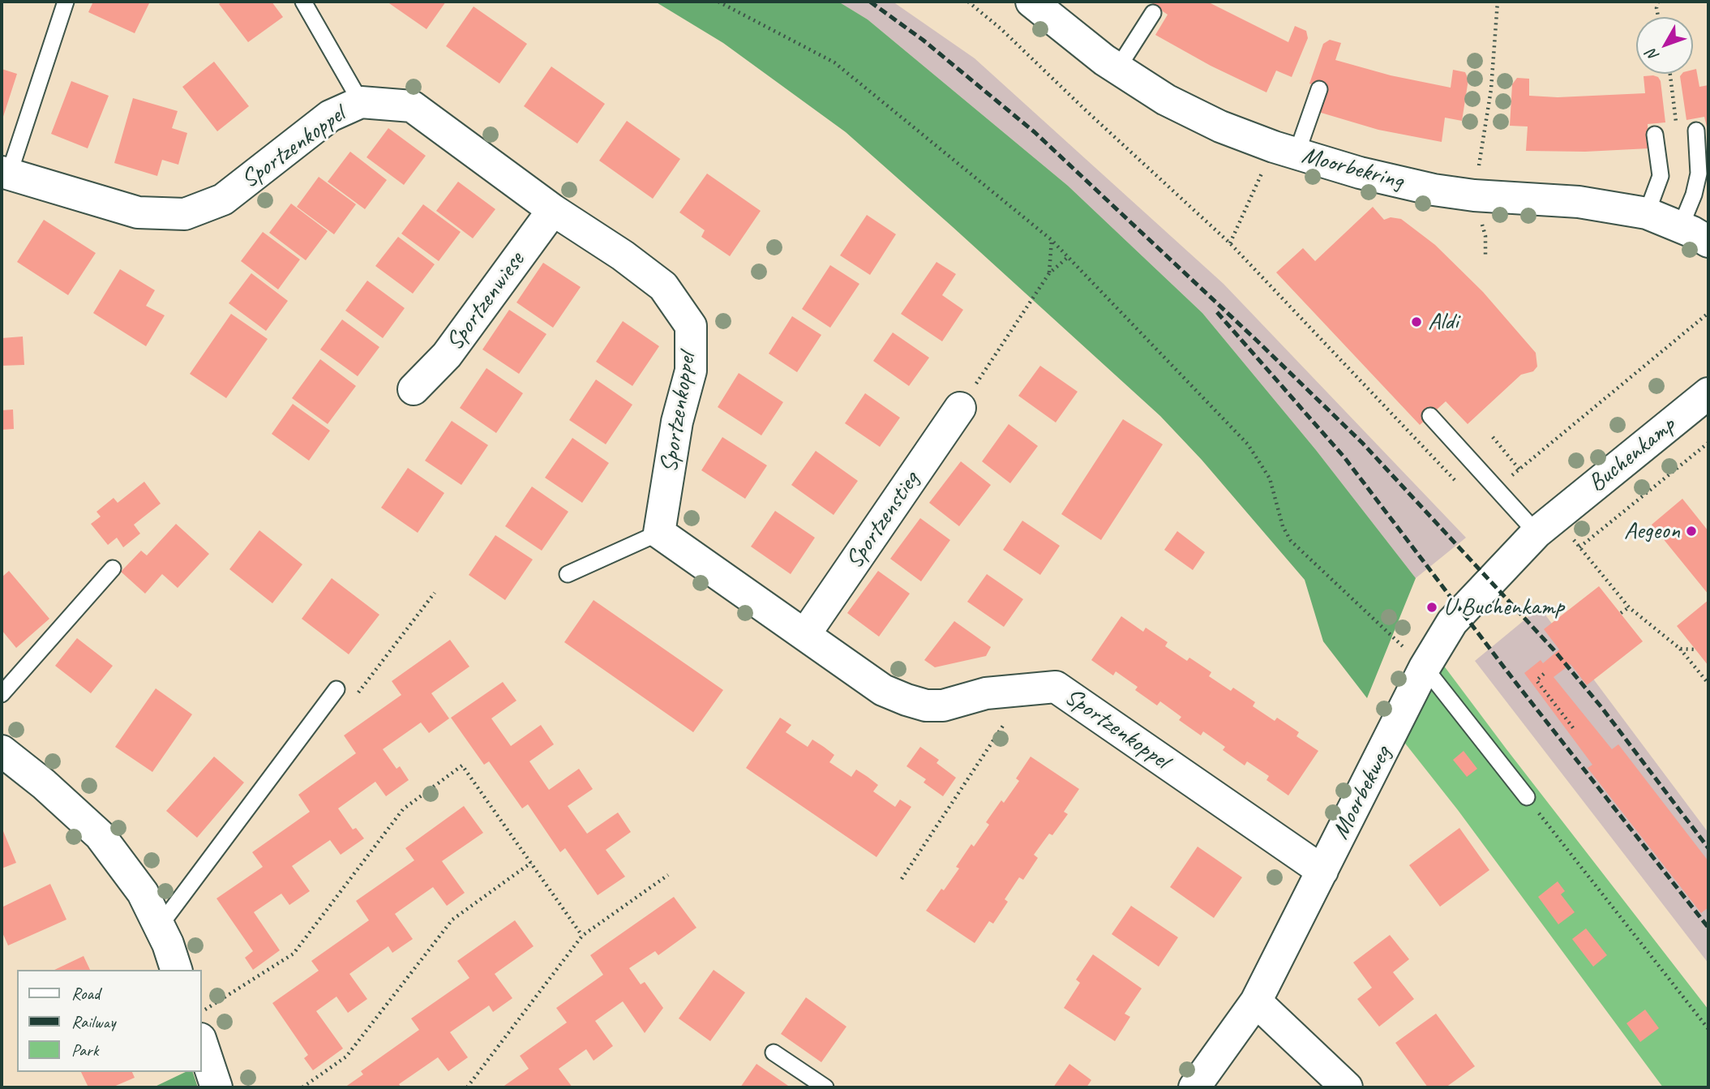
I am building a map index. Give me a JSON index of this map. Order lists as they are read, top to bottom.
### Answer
{
  "streets": {
    "street": [
      "Sportzenkoppel",
      "Moorbekring",
      "Sportzenwiese",
      "Buchenkamp",
      "Sportzenstieg",
      "Moorbekweg"
    ]
  },
  "crossings": [
    ["Sportzenkoppel", "Sportzenwiese"],
    ["Sportzenkoppel", "Sportzenstieg"],
    ["Sportzenkoppel", "Moorbekweg"],
    ["Buchenkamp", "Moorbekweg"]
  ],
  "places": ["Aldi", "Aegeon", "U Buchenkamp"],
  "legend": ["Road", "Railway", "Park"],
  "north": "bottom left"
}
